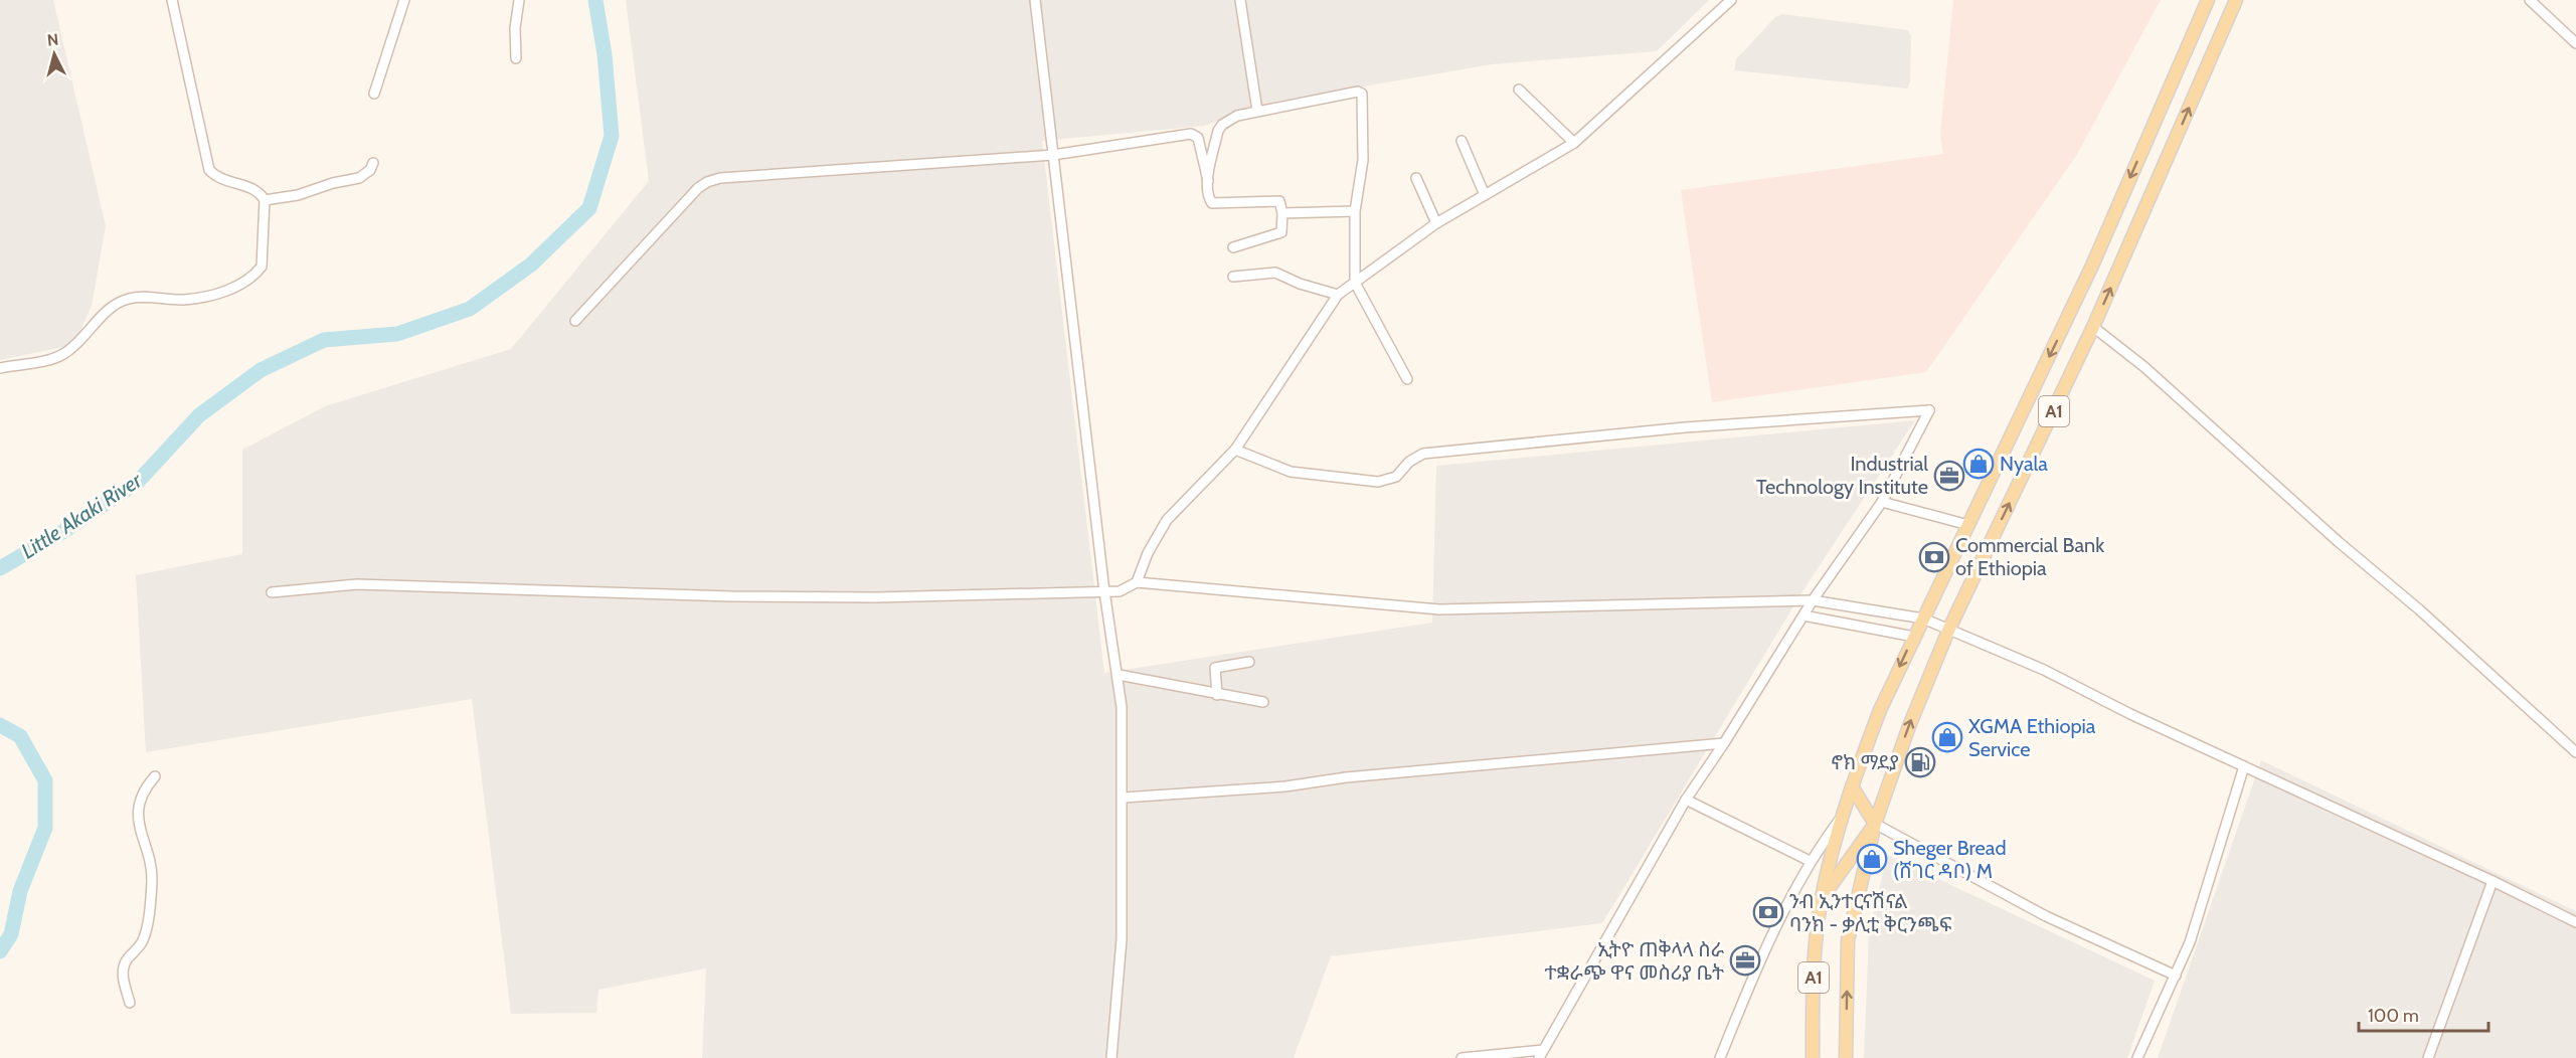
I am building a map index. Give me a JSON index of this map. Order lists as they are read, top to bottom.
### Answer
{
  "streets": {
    "main road": ["A1"]
  },
  "water": ["Little Akaki River"],
  "places": {
    "shop": ["Nyala", "XGMA Ethiopia Service", "Sheger Bread (ሸገር ዳቦ) M"],
    "office": ["Industrial Technology Institute", "ኢትዮ ጠቅላላ ስራ ተቋራጭ ዋና መስሪያ ቤት"],
    "bank": ["Commercial Bank of Ethiopia", "ንብ ኢንተርናሽናል ባንክ - ቃሊቲ ቅርንጫፍ"],
    "fuel station": ["ኖክ ማደያ"]
  },
  "scale_bar": "100 m",
  "north": "top"
}
